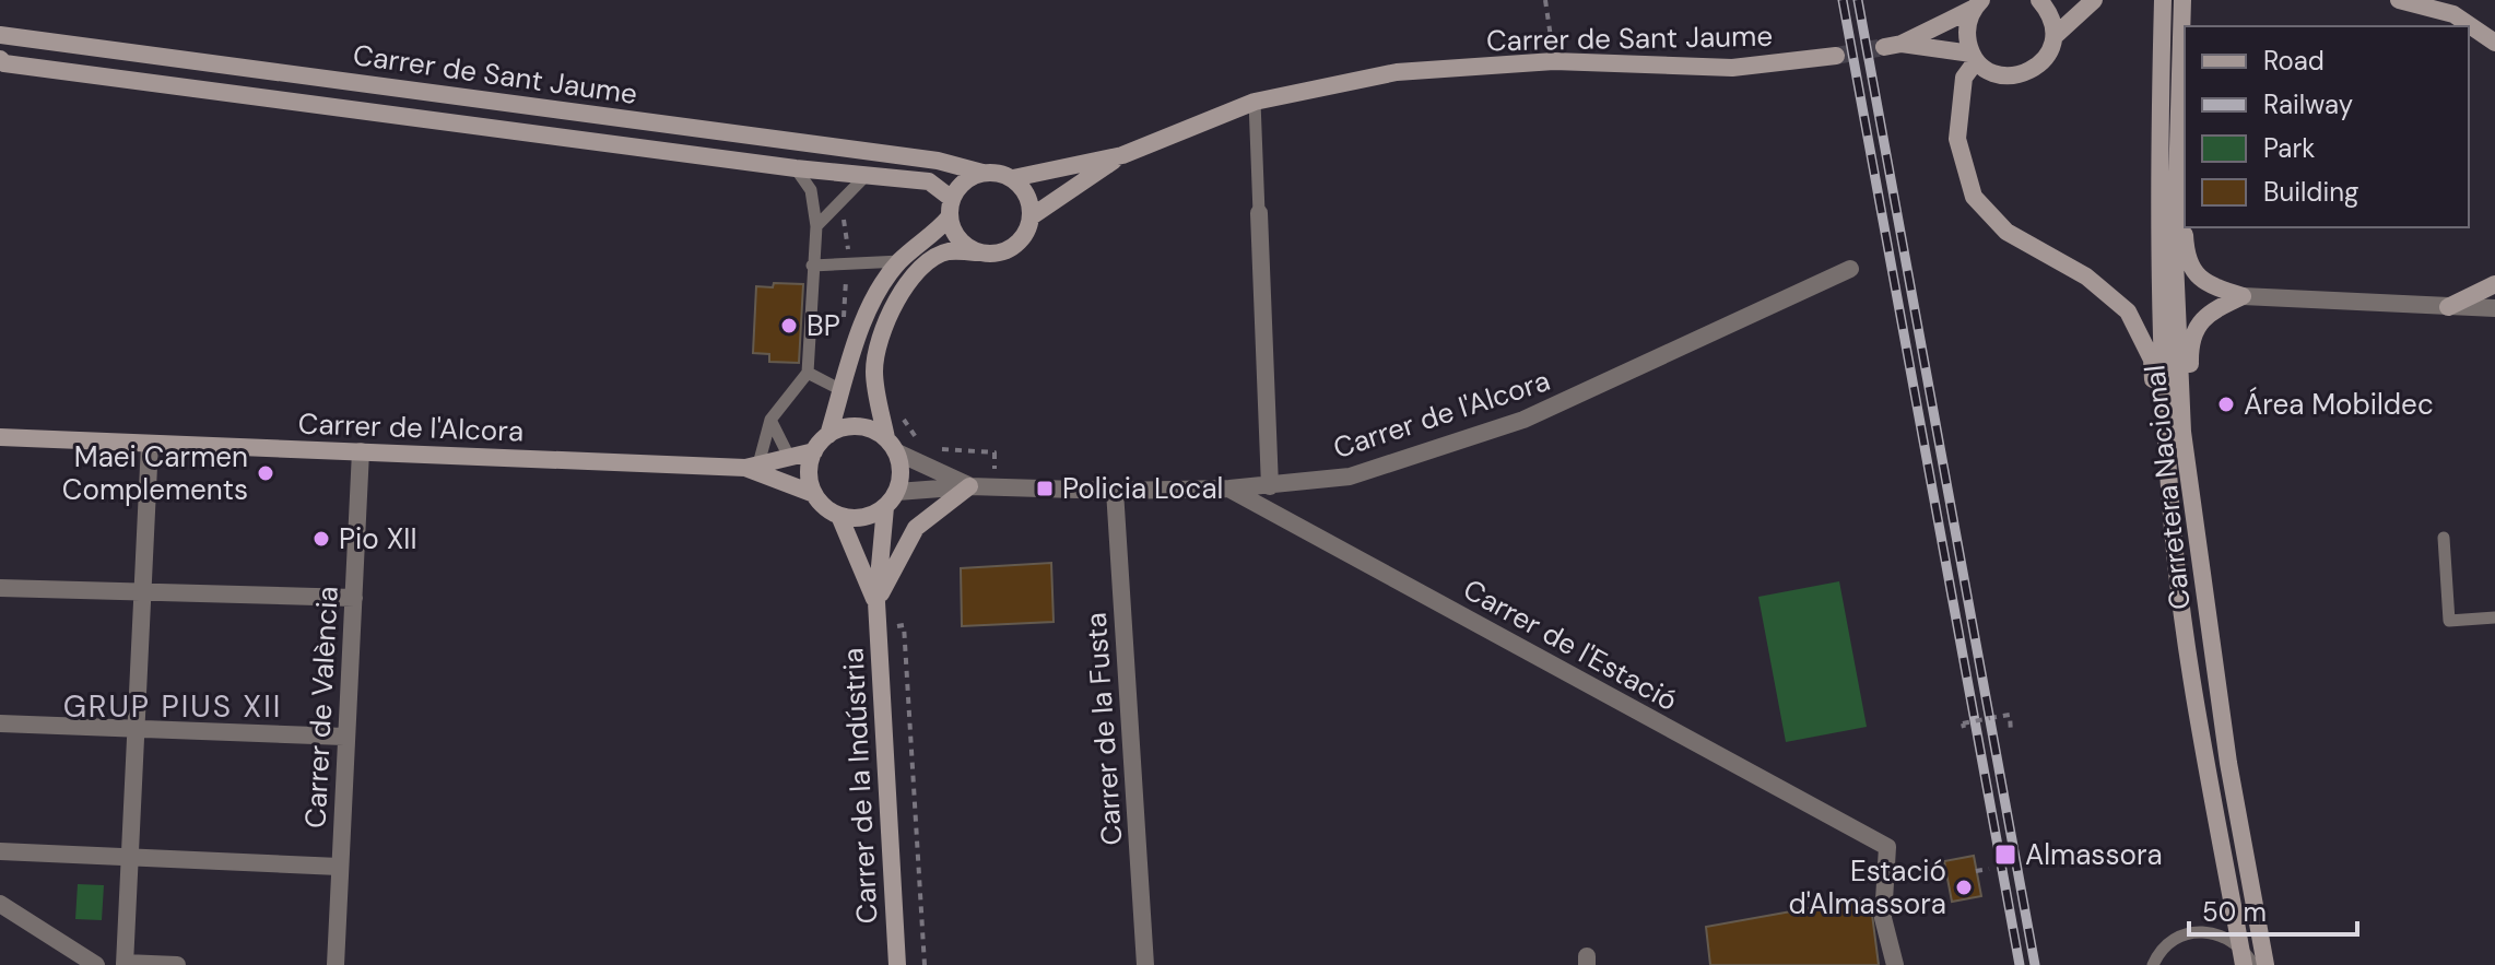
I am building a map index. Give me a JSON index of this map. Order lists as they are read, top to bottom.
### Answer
{
  "streets": {
    "street": [
      "Carrer de Sant Jaume",
      "Carrer de l'Alcora",
      "Carretera Nacional",
      "Carrer de l'Estació",
      "Carrer de València",
      "Carrer de la Fusta",
      "Carrer de la Indústria"
    ]
  },
  "crossings": [
    ["Carrer de l'Alcora", "Carrer de l'Estació"],
    ["Carrer de l'Alcora", "Carrer de València"],
    ["Carrer de l'Alcora", "Carrer de la Fusta"],
    ["Carrer de l'Alcora", "Carrer de la Indústria"]
  ],
  "districts": ["GRUP PIUS XII"],
  "places": {
    "other": [
      "BP",
      "Área Mobildec",
      "Maei Carmen Complements",
      "Pio XII",
      "Estació d'Almassora"
    ],
    "transit": ["Policia Local", "Almassora"]
  },
  "legend": [
    "Road",
    "Railway",
    "Park",
    "Building"
  ],
  "scale_bar": "50 m"
}
